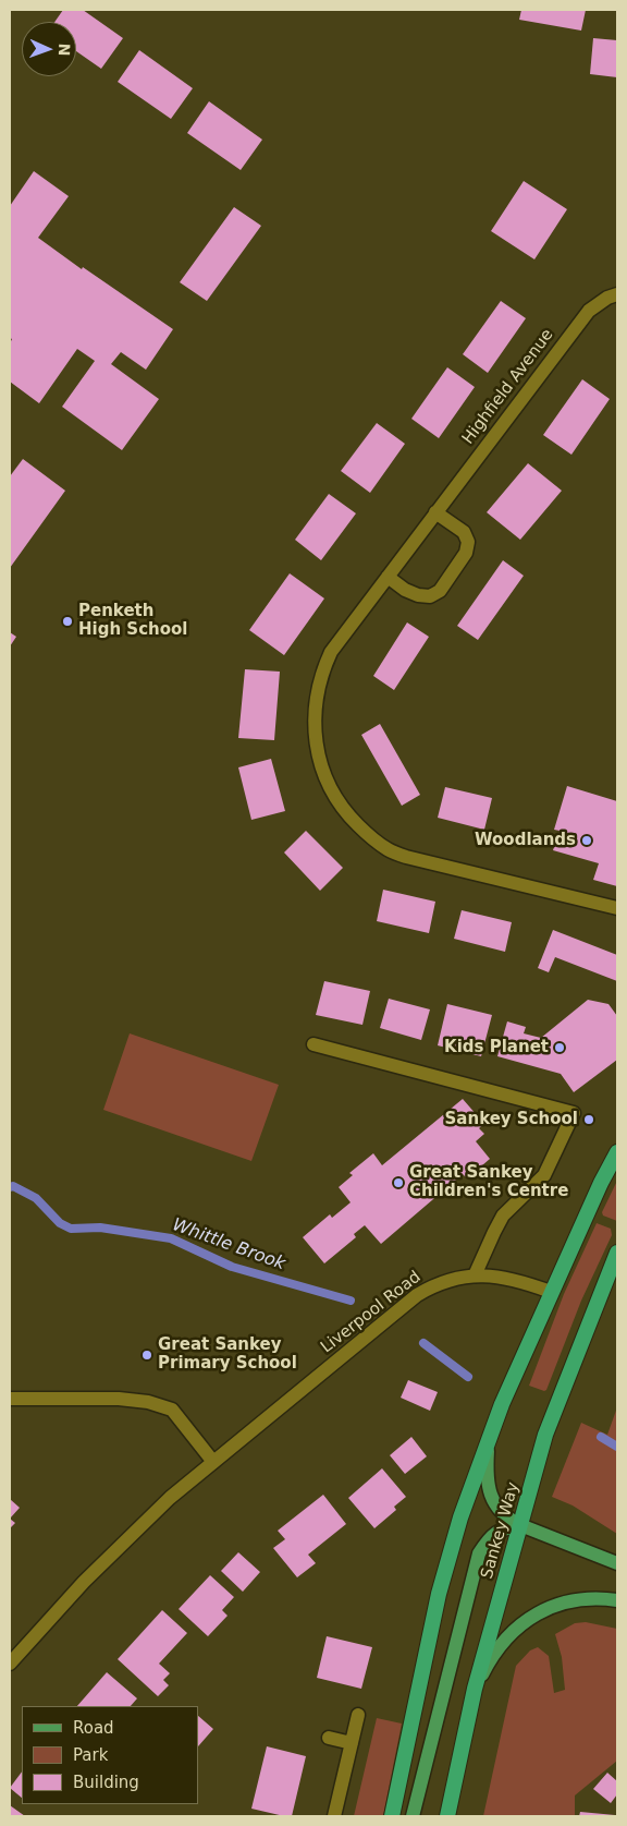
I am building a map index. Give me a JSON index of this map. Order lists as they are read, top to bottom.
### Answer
{
  "streets": {
    "highway": ["Sankey Way"],
    "street": ["Highfield Avenue", "Liverpool Road"]
  },
  "water": ["Whittle Brook"],
  "places": [
    "Penketh High School",
    "Woodlands",
    "Kids Planet",
    "Sankey School",
    "Great Sankey Children's Centre",
    "Great Sankey Primary School"
  ],
  "legend": ["Road", "Park", "Building"],
  "north": "right"
}
